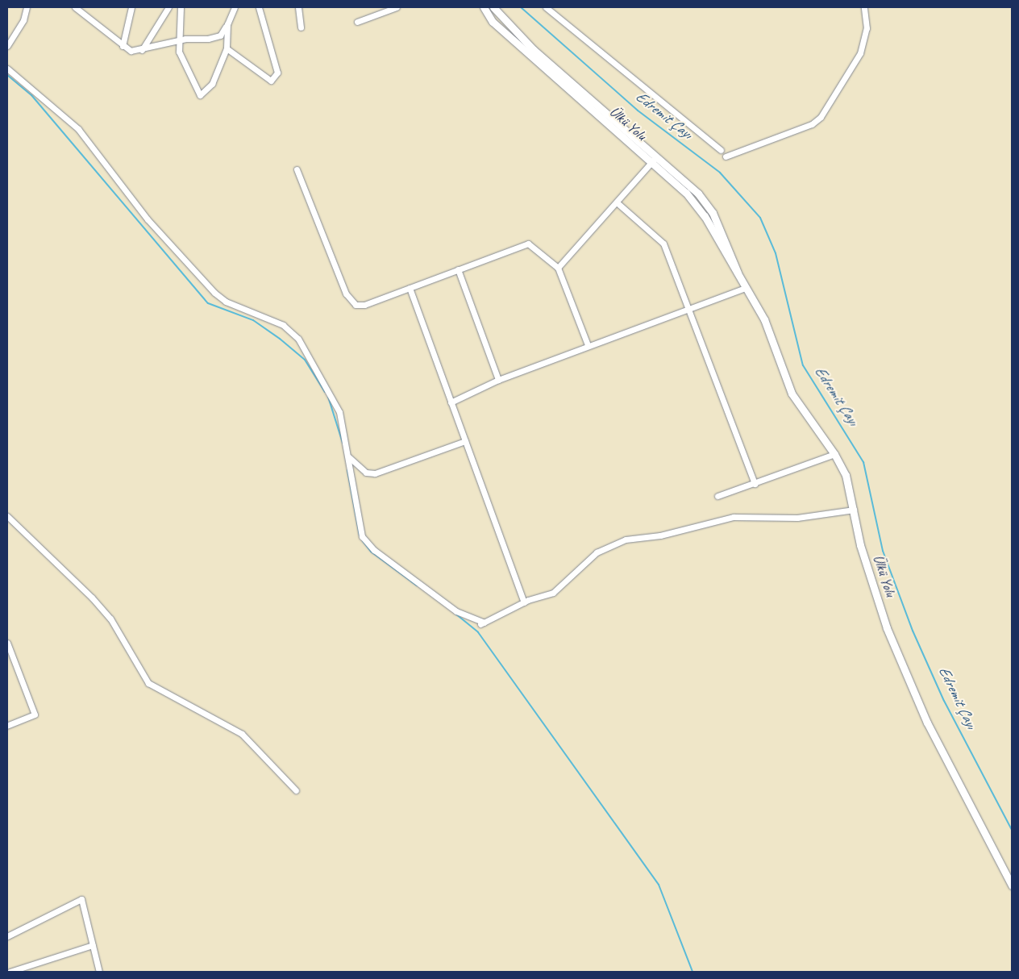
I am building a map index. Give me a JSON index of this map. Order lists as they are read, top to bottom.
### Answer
{
  "streets": {
    "main road": ["Ülkü Yolu"]
  },
  "water": ["Edremit Çayı"]
}
